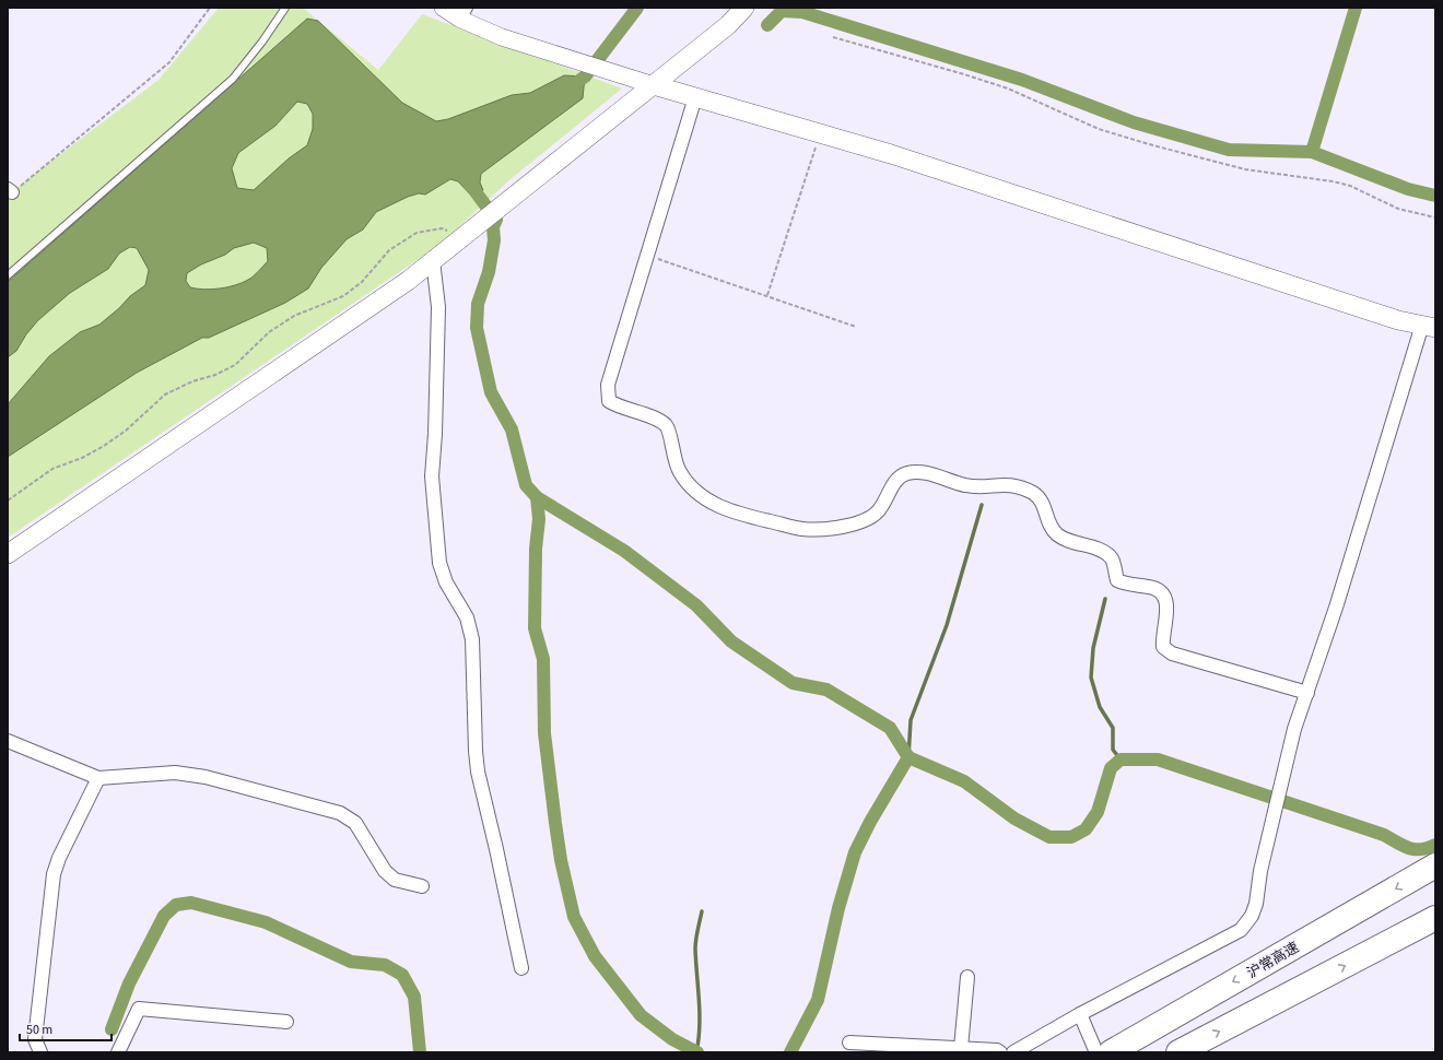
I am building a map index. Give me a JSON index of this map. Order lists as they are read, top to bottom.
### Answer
{
  "streets": {
    "highway": ["沪常高速"]
  },
  "scale_bar": "50 m"
}
